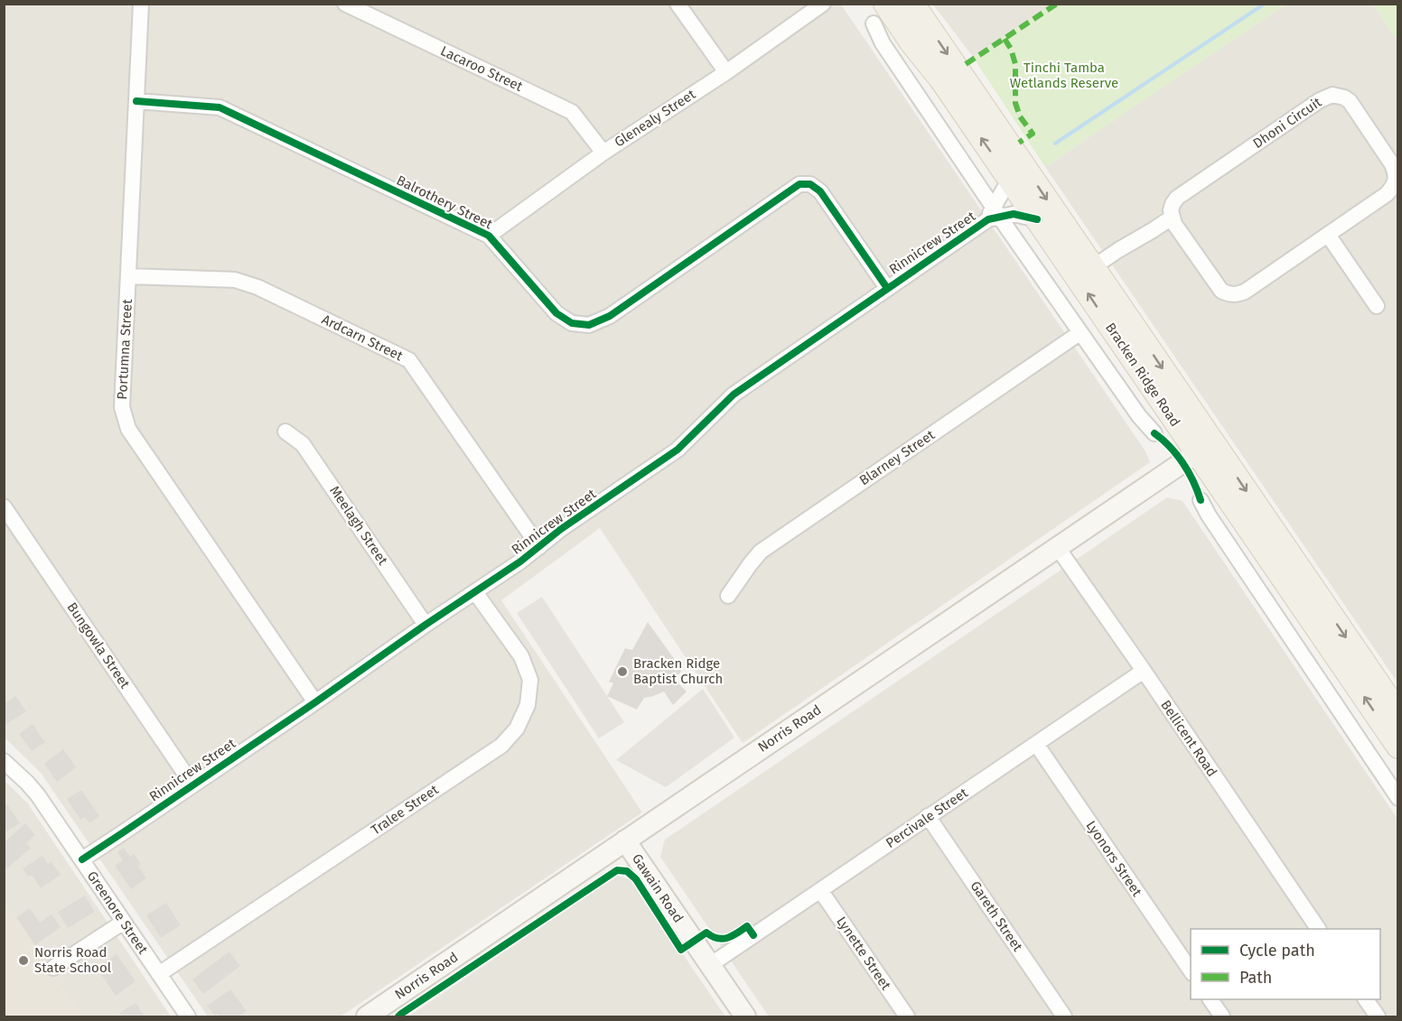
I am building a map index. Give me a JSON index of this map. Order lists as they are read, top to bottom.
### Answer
{
  "streets": {
    "main road": ["Bracken Ridge Road", "Norris Road", "Gawain Road"],
    "street": [
      "Lacaroo Street",
      "Glenealy Street",
      "Dhoni Circuit",
      "Balrothery Street",
      "Rinnicrew Street",
      "Ardcarn Street",
      "Portumna Street",
      "Blarney Street",
      "Meelagh Street",
      "Bungowla Street",
      "Bellicent Road",
      "Tralee Street",
      "Percivale Street",
      "Lyonors Street",
      "Greenore Street",
      "Gareth Street",
      "Lynette Street"
    ]
  },
  "crossings": [
    ["Lacaroo Street", "Glenealy Street"],
    ["Glenealy Street", "Balrothery Street"],
    ["Balrothery Street", "Rinnicrew Street"],
    ["Balrothery Street", "Portumna Street"],
    ["Rinnicrew Street", "Ardcarn Street"],
    ["Rinnicrew Street", "Portumna Street"],
    ["Rinnicrew Street", "Bracken Ridge Road"],
    ["Rinnicrew Street", "Meelagh Street"],
    ["Rinnicrew Street", "Bungowla Street"],
    ["Rinnicrew Street", "Tralee Street"],
    ["Rinnicrew Street", "Greenore Street"],
    ["Ardcarn Street", "Portumna Street"],
    ["Bracken Ridge Road", "Blarney Street"],
    ["Bracken Ridge Road", "Norris Road"],
    ["Norris Road", "Bellicent Road"],
    ["Norris Road", "Gawain Road"],
    ["Bellicent Road", "Percivale Street"],
    ["Tralee Street", "Greenore Street"],
    ["Percivale Street", "Lyonors Street"],
    ["Percivale Street", "Gawain Road"],
    ["Percivale Street", "Gareth Street"],
    ["Percivale Street", "Lynette Street"]
  ],
  "parks": ["Tinchi Tamba Wetlands Reserve"],
  "places": ["Bracken Ridge Baptist Church", "Norris Road State School"],
  "legend": ["Cycle path", "Path"]
}
